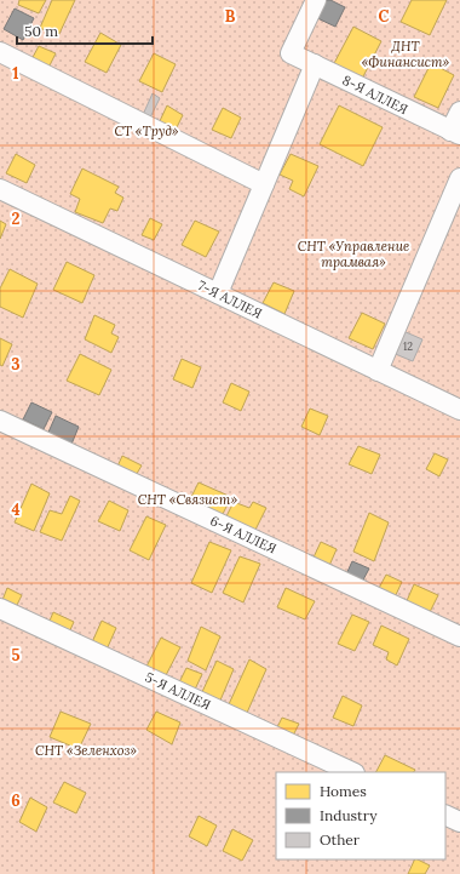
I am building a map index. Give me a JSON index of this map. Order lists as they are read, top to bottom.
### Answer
{
  "streets": {
    "lane": [
      "8-Я АЛЛЕЯ",
      "7-Я АЛЛЕЯ",
      "6-Я АЛЛЕЯ",
      "5-Я АЛЛЕЯ"
    ]
  },
  "parks": [
    "ДНТ «Финансист»",
    "СТ «Труд»",
    "СНТ «Управление трамвая»",
    "СНТ «Связист»",
    "СНТ «Зеленхоз»"
  ],
  "house_numbers": ["12"],
  "legend": ["Homes", "Industry", "Other"],
  "scale_bar": "50 m",
  "grid": {
    "columns": ["B", "C"],
    "rows": [
      "1",
      "2",
      "3",
      "4",
      "5",
      "6"
    ]
  }
}
